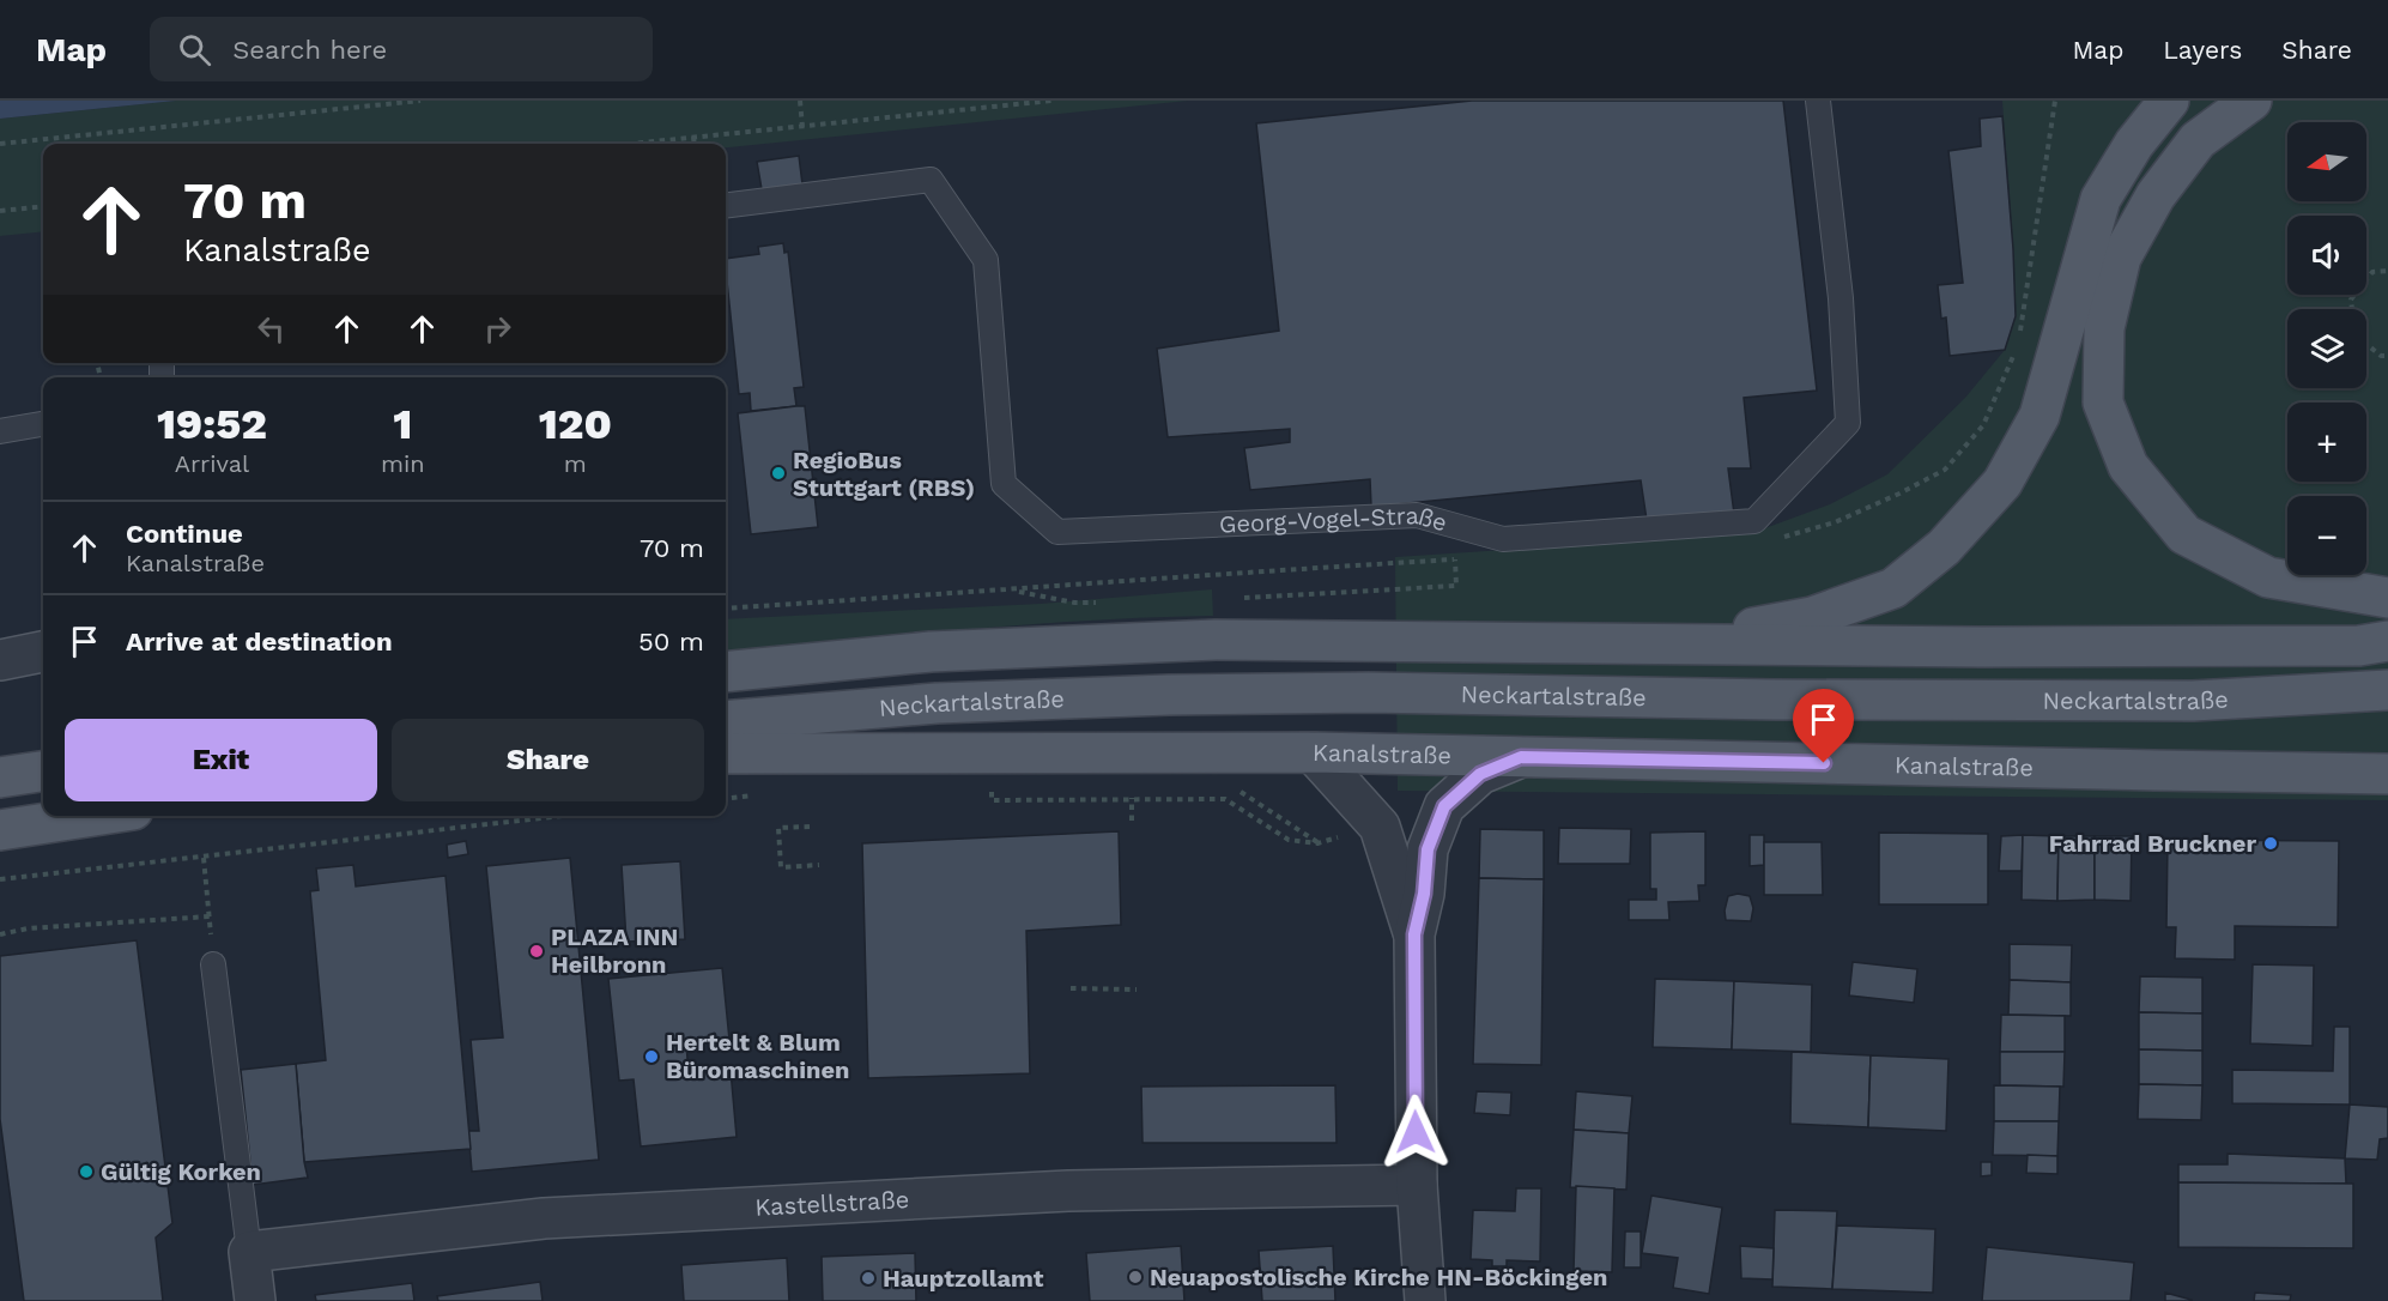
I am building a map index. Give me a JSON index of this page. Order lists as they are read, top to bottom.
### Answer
{
  "streets": {
    "main road": ["Neckartalstraße", "Kanalstraße"],
    "street": ["Kastellstraße"],
    "lane": ["Georg-Vogel-Straße"]
  },
  "places": [
    "RegioBus Stuttgart (RBS)",
    "Fahrrad Bruckner",
    "PLAZA INN Heilbronn",
    "Hertelt & Blum Büromaschinen",
    "Gültig Korken",
    "Neuapostolische Kirche HN-Böckingen",
    "Hauptzollamt"
  ],
  "north": "left",
  "page": {
    "header": "Map",
    "search": "Search here",
    "nav": ["Map", "Layers", "Share"],
    "map_buttons": ["+", "−"],
    "turn": ["70 m", "Kanalstraße"],
    "eta": [
      "19:52",
      "Arrival",
      "1",
      "min",
      "120",
      "m"
    ],
    "list": [
      {
        "name": "Continue",
        "note": "Kanalstraße",
        "value": "70 m"
      },
      {
        "name": "Arrive at destination",
        "value": "50 m"
      }
    ],
    "buttons": ["Exit", "Share"]
  }
}
